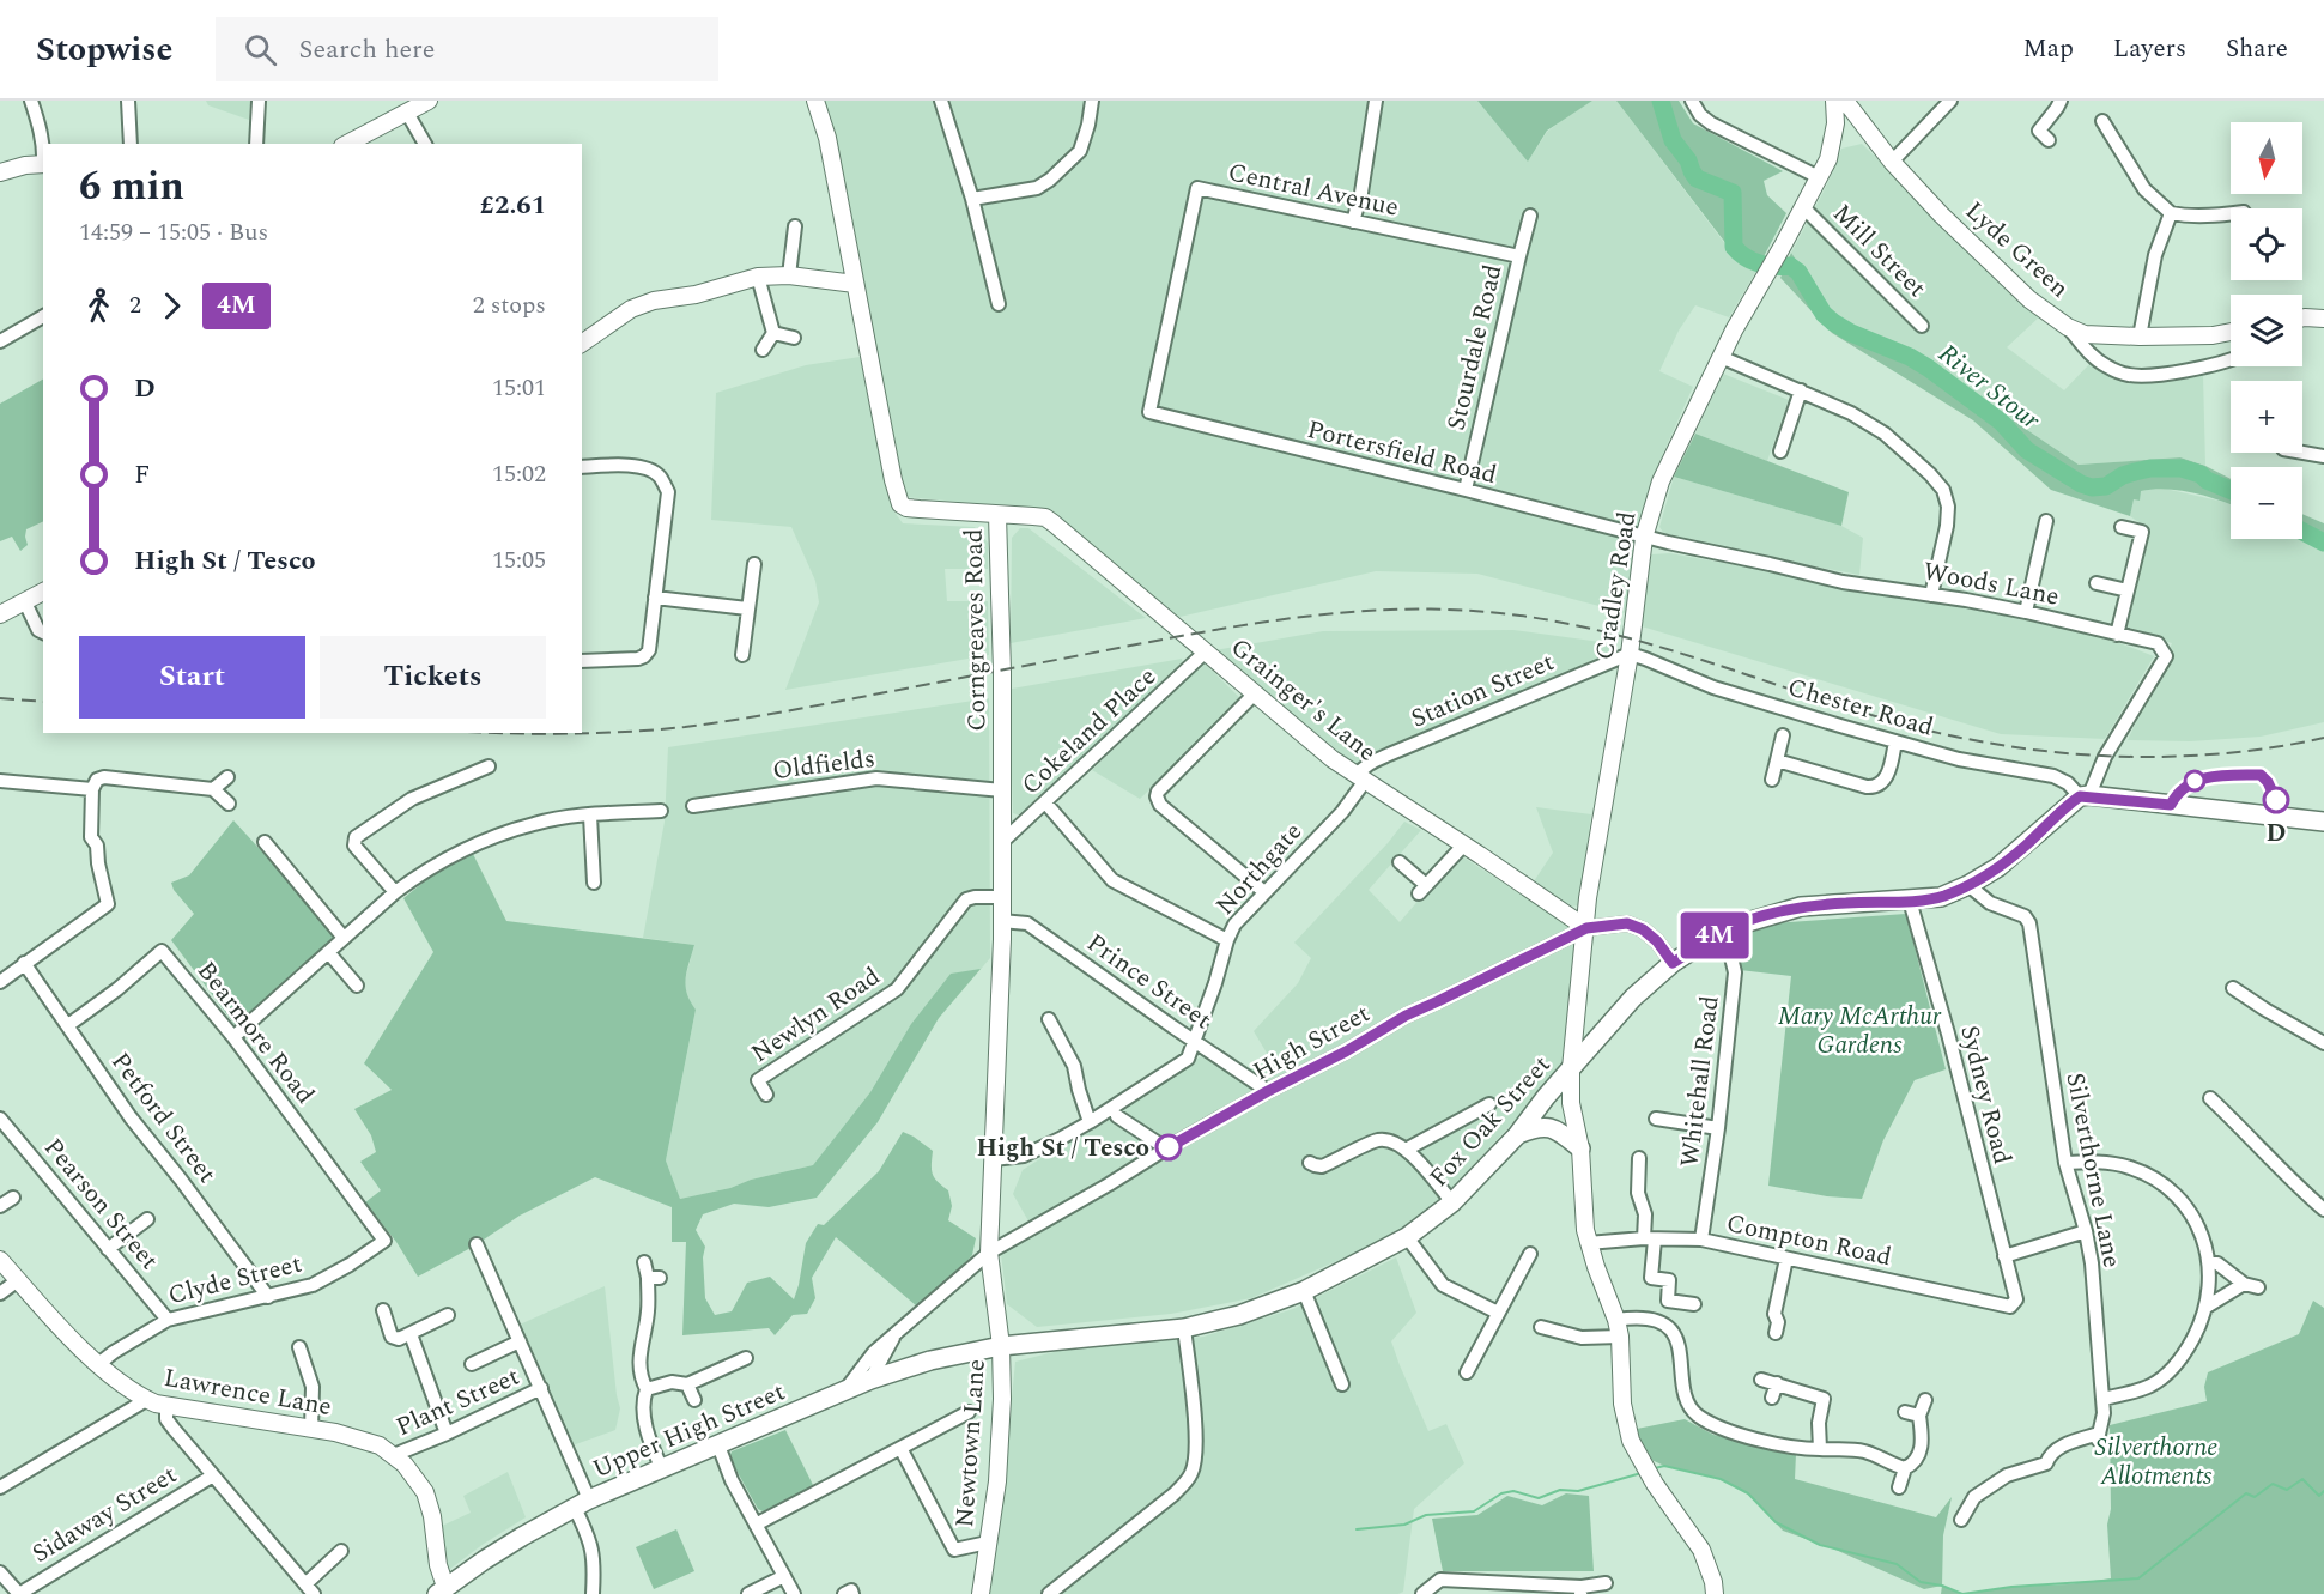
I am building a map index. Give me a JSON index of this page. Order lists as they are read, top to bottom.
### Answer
{
  "streets": {
    "main road": ["Fox Oak Street", "Upper High Street"],
    "street": [
      "Central Avenue",
      "Lyde Green",
      "Mill Street",
      "Stourdale Road",
      "Portersfield Road",
      "Woods Lane",
      "Cradley Road",
      "Corngreaves Road",
      "Station Street",
      "Grainger's Lane",
      "Chester Road",
      "Cokeland Place",
      "Oldfields",
      "Northgate",
      "Prince Street",
      "Newlyn Road",
      "Bearmore Road",
      "High Street",
      "Whitehall Road",
      "Sydney Road",
      "Petford Street",
      "Silverthorne Lane",
      "Pearson Street",
      "Compton Road",
      "Clyde Street",
      "Lawrence Lane",
      "Plant Street",
      "Newtown Lane",
      "Sidaway Street"
    ]
  },
  "crossings": [
    ["Central Avenue", "Stourdale Road"],
    ["Central Avenue", "Portersfield Road"],
    ["Lyde Green", "Cradley Road"],
    ["Mill Street", "Cradley Road"],
    ["Stourdale Road", "Portersfield Road"],
    ["Portersfield Road", "Woods Lane"],
    ["Portersfield Road", "Cradley Road"],
    ["Woods Lane", "Cradley Road"],
    ["Woods Lane", "Chester Road"],
    ["Woods Lane", "Fox Oak Street"],
    ["Cradley Road", "Station Street"],
    ["Cradley Road", "Grainger's Lane"],
    ["Cradley Road", "Chester Road"],
    ["Cradley Road", "High Street"],
    ["Cradley Road", "Fox Oak Street"],
    ["Cradley Road", "Compton Road"],
    ["Corngreaves Road", "Grainger's Lane"],
    ["Corngreaves Road", "Cokeland Place"],
    ["Corngreaves Road", "Oldfields"],
    ["Corngreaves Road", "Northgate"],
    ["Corngreaves Road", "Prince Street"],
    ["Corngreaves Road", "Newlyn Road"],
    ["Corngreaves Road", "High Street"],
    ["Corngreaves Road", "Upper High Street"],
    ["Corngreaves Road", "Newtown Lane"],
    ["Station Street", "Grainger's Lane"],
    ["Station Street", "Chester Road"],
    ["Station Street", "Northgate"],
    ["Grainger's Lane", "Cokeland Place"],
    ["Grainger's Lane", "Northgate"],
    ["Grainger's Lane", "High Street"],
    ["Chester Road", "Fox Oak Street"],
    ["Northgate", "Prince Street"],
    ["Prince Street", "High Street"],
    ["Bearmore Road", "Petford Street"],
    ["Bearmore Road", "Clyde Street"],
    ["High Street", "Fox Oak Street"],
    ["High Street", "Upper High Street"],
    ["High Street", "Newtown Lane"],
    ["Whitehall Road", "Fox Oak Street"],
    ["Whitehall Road", "Compton Road"],
    ["Sydney Road", "Fox Oak Street"],
    ["Sydney Road", "Compton Road"],
    ["Petford Street", "Clyde Street"],
    ["Fox Oak Street", "Silverthorne Lane"],
    ["Fox Oak Street", "Upper High Street"],
    ["Fox Oak Street", "Newtown Lane"],
    ["Pearson Street", "Clyde Street"],
    ["Clyde Street", "Lawrence Lane"],
    ["Lawrence Lane", "Plant Street"],
    ["Lawrence Lane", "Upper High Street"],
    ["Plant Street", "Upper High Street"],
    ["Upper High Street", "Newtown Lane"]
  ],
  "water": ["River Stour"],
  "parks": ["Mary McArthur Gardens", "Silverthorne Allotments"],
  "places": ["D", "High St / Tesco"],
  "lines": ["bus line 4M"],
  "north": "bottom",
  "page": {
    "header": "Stopwise",
    "search": "Search here",
    "nav": ["Map", "Layers", "Share"],
    "on_map": "4M",
    "map_buttons": ["+", "−"],
    "heading": ["6 min", "14:59 – 15:05 · Bus", "£2.61"],
    "legs": ["2", "4M", "2 stops"],
    "list": [
      {
        "name": "D",
        "value": "15:01"
      },
      {
        "name": "F",
        "value": "15:02"
      },
      {
        "name": "High St / Tesco",
        "value": "15:05"
      }
    ],
    "buttons": ["Start", "Tickets"]
  }
}
